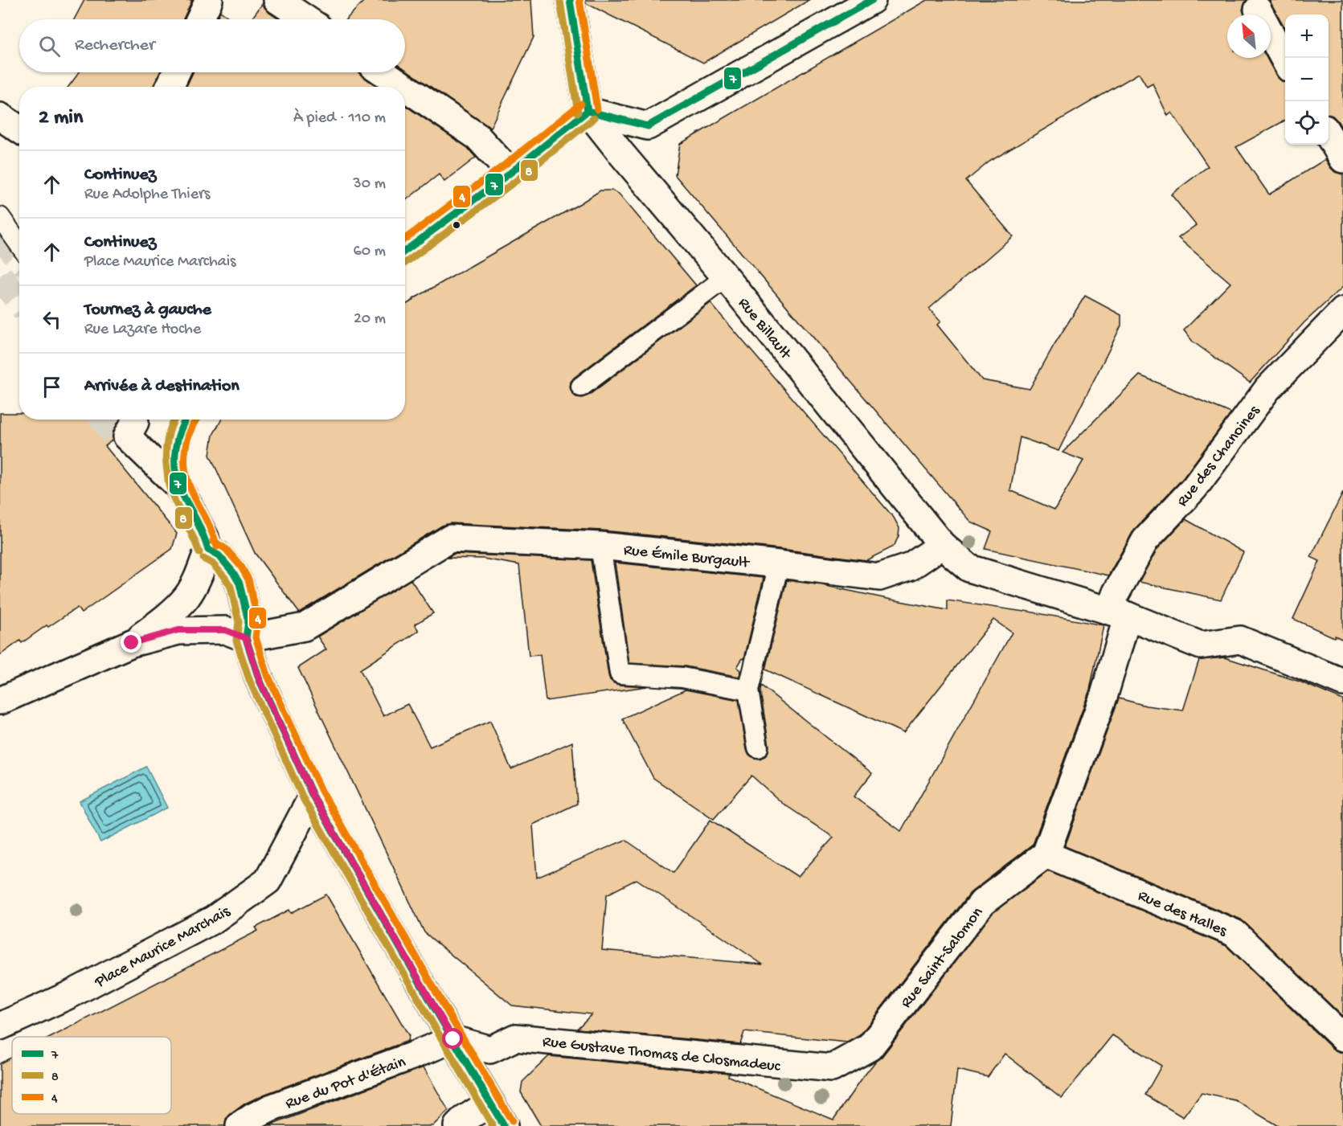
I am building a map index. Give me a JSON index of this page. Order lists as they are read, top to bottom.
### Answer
{
  "streets": {
    "street": [
      "Rue Billault",
      "Rue des Chanoines",
      "Rue Émile Burgault",
      "Rue des Halles",
      "Place Maurice Marchais",
      "Rue Saint-Salomon",
      "Rue Gustave Thomas de Closmadeuc",
      "Rue du Pot d'Étain"
    ]
  },
  "crossings": [
    ["Rue Billault", "Rue Émile Burgault"],
    ["Rue des Chanoines", "Rue des Halles"],
    ["Rue des Chanoines", "Rue Saint-Salomon"],
    ["Rue des Halles", "Rue Saint-Salomon"],
    ["Rue Saint-Salomon", "Rue Gustave Thomas de Closmadeuc"],
    ["Rue Gustave Thomas de Closmadeuc", "Rue du Pot d'Étain"]
  ],
  "lines": ["transit line 7", "transit line 4", "transit line 8"],
  "legend": ["7", "8", "4"],
  "north": "top left",
  "page": {
    "map_buttons": ["+", "−"],
    "search": "Rechercher",
    "heading": ["2 min", "À pied · 110 m"],
    "list": [
      ["Continuez", "Rue Adolphe Thiers", "30 m"],
      ["Continuez", "Place Maurice Marchais", "60 m"],
      ["Tournez à gauche", "Rue Lazare Hoche", "20 m"],
      "Arrivée à destination"
    ]
  }
}
